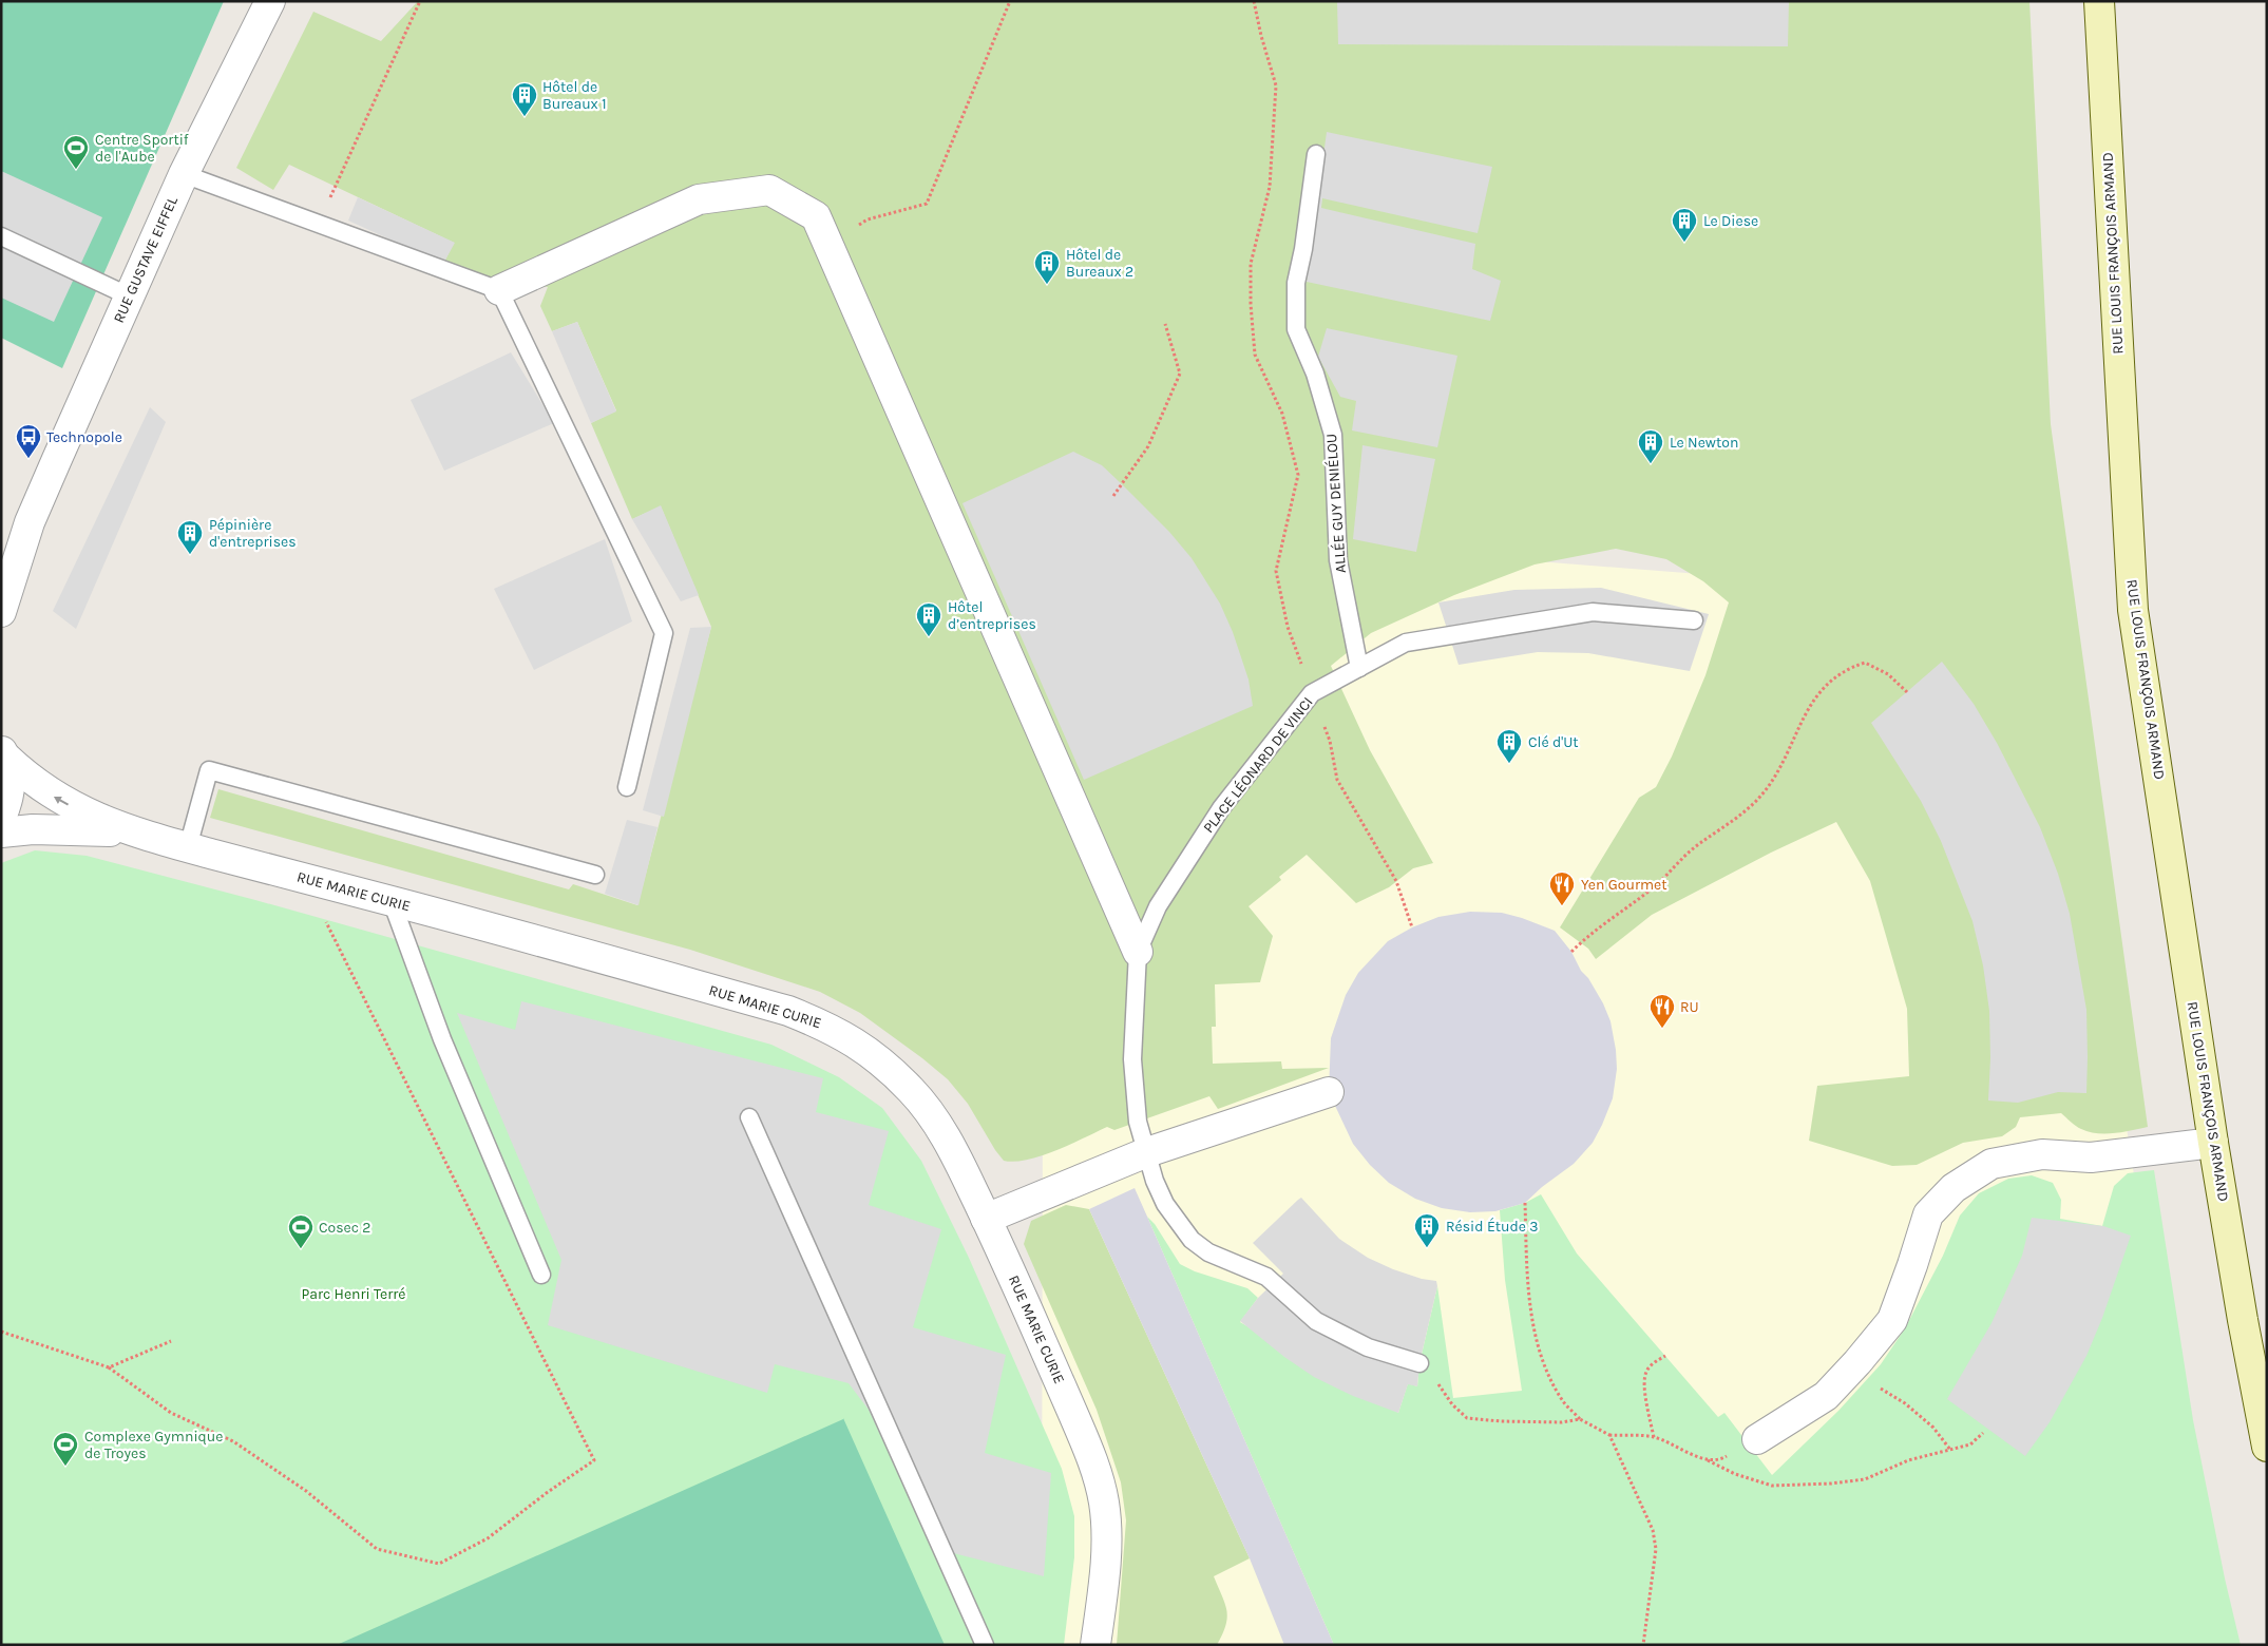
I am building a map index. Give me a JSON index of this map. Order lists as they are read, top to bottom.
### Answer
{
  "streets": {
    "street": ["RUE LOUIS FRANÇOIS ARMAND", "RUE GUSTAVE EIFFEL", "RUE MARIE CURIE"],
    "lane": ["ALLÉE GUY DENIÉLOU", "PLACE LÉONARD DE VINCI"]
  },
  "crossings": [
    ["ALLÉE GUY DENIÉLOU", "PLACE LÉONARD DE VINCI"]
  ],
  "parks": ["Parc Henri Terré"],
  "places": {
    "building": [
      "Hôtel de Bureaux 1",
      "Le Diese",
      "Hôtel de Bureaux 2",
      "Le Newton",
      "Pépinière d'entreprises",
      "Hôtel d’entreprises",
      "Clé d'Ut",
      "Résid Étude 3"
    ],
    "sports": ["Centre Sportif de l'Aube", "Cosec 2", "Complexe Gymnique de Troyes"],
    "bus stop": ["Technopole"],
    "restaurant": ["Yen Gourmet", "RU"]
  }
}
